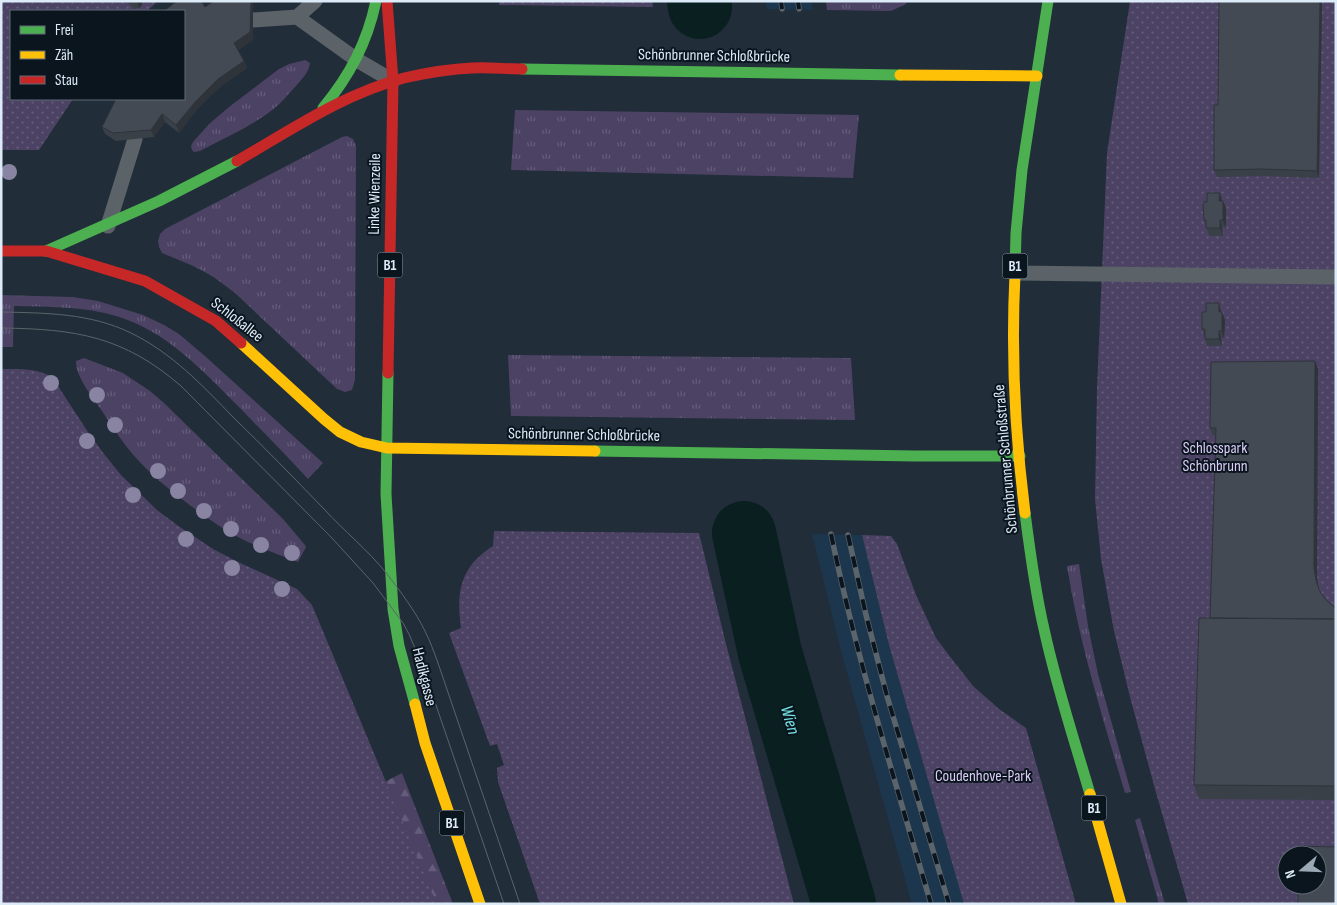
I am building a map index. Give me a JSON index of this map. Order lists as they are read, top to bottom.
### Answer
{
  "streets": {
    "main road": [
      "Schönbrunner Schloßbrücke",
      "Linke Wienzeile",
      "B1",
      "Schloßallee",
      "Schönbrunner Schloßstraße",
      "Hadikgasse"
    ]
  },
  "crossings": [
    ["Schönbrunner Schloßbrücke", "Linke Wienzeile"],
    ["Schönbrunner Schloßbrücke", "Schloßallee"],
    ["Schönbrunner Schloßbrücke", "Schönbrunner Schloßstraße"],
    ["Schönbrunner Schloßbrücke", "Hadikgasse"],
    ["Linke Wienzeile", "Schloßallee"],
    ["Linke Wienzeile", "Hadikgasse"],
    ["Schloßallee", "Hadikgasse"]
  ],
  "water": ["Wien"],
  "parks": ["Schlosspark Schönbrunn", "Coudenhove-Park"],
  "legend": ["Frei", "Zäh", "Stau"],
  "north": "left"
}
